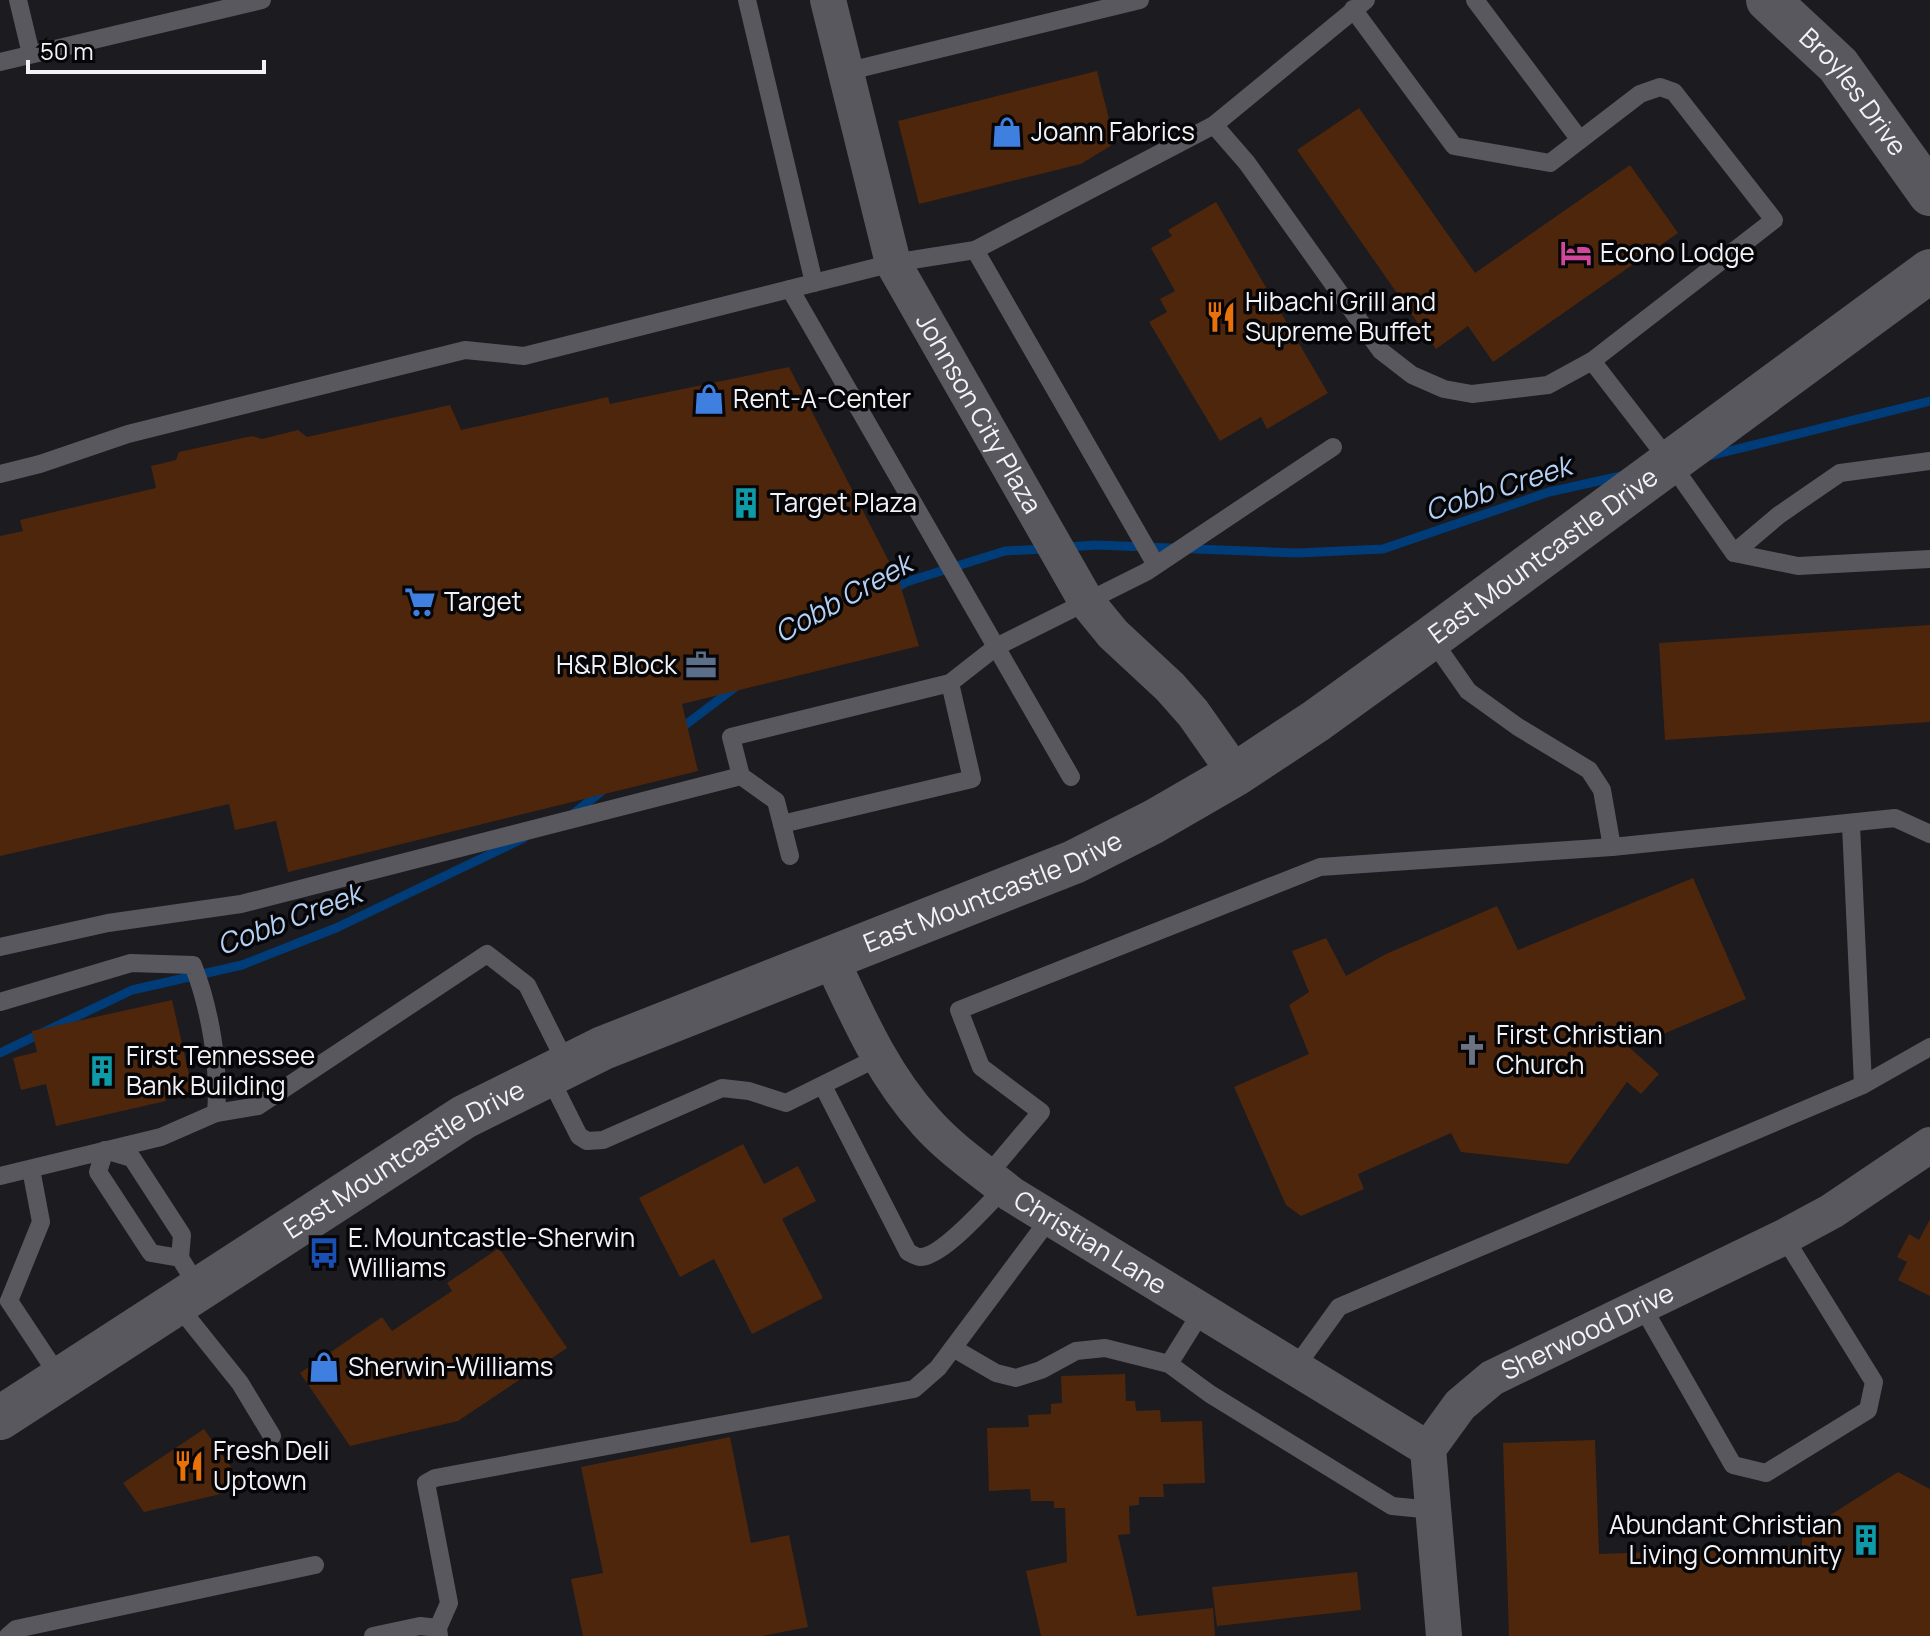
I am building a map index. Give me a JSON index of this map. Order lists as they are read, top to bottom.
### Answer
{
  "streets": {
    "street": [
      "Broyles Drive",
      "Johnson City Plaza",
      "East Mountcastle Drive",
      "Christian Lane",
      "Sherwood Drive"
    ]
  },
  "crossings": [
    ["Johnson City Plaza", "East Mountcastle Drive"],
    ["East Mountcastle Drive", "Christian Lane"],
    ["Christian Lane", "Sherwood Drive"]
  ],
  "water": ["Cobb Creek"],
  "places": {
    "shop": ["Joann Fabrics", "Rent-A-Center", "Sherwin-Williams"],
    "hotel": ["Econo Lodge"],
    "restaurant": ["Hibachi Grill and Supreme Buffet", "Fresh Deli Uptown"],
    "building": ["Target Plaza", "First Tennessee Bank Building", "Abundant Christian Living Community"],
    "supermarket": ["Target"],
    "office": ["H&R Block"],
    "church": ["First Christian Church"],
    "bus stop": ["E. Mountcastle-Sherwin Williams"]
  },
  "scale_bar": "50 m"
}
